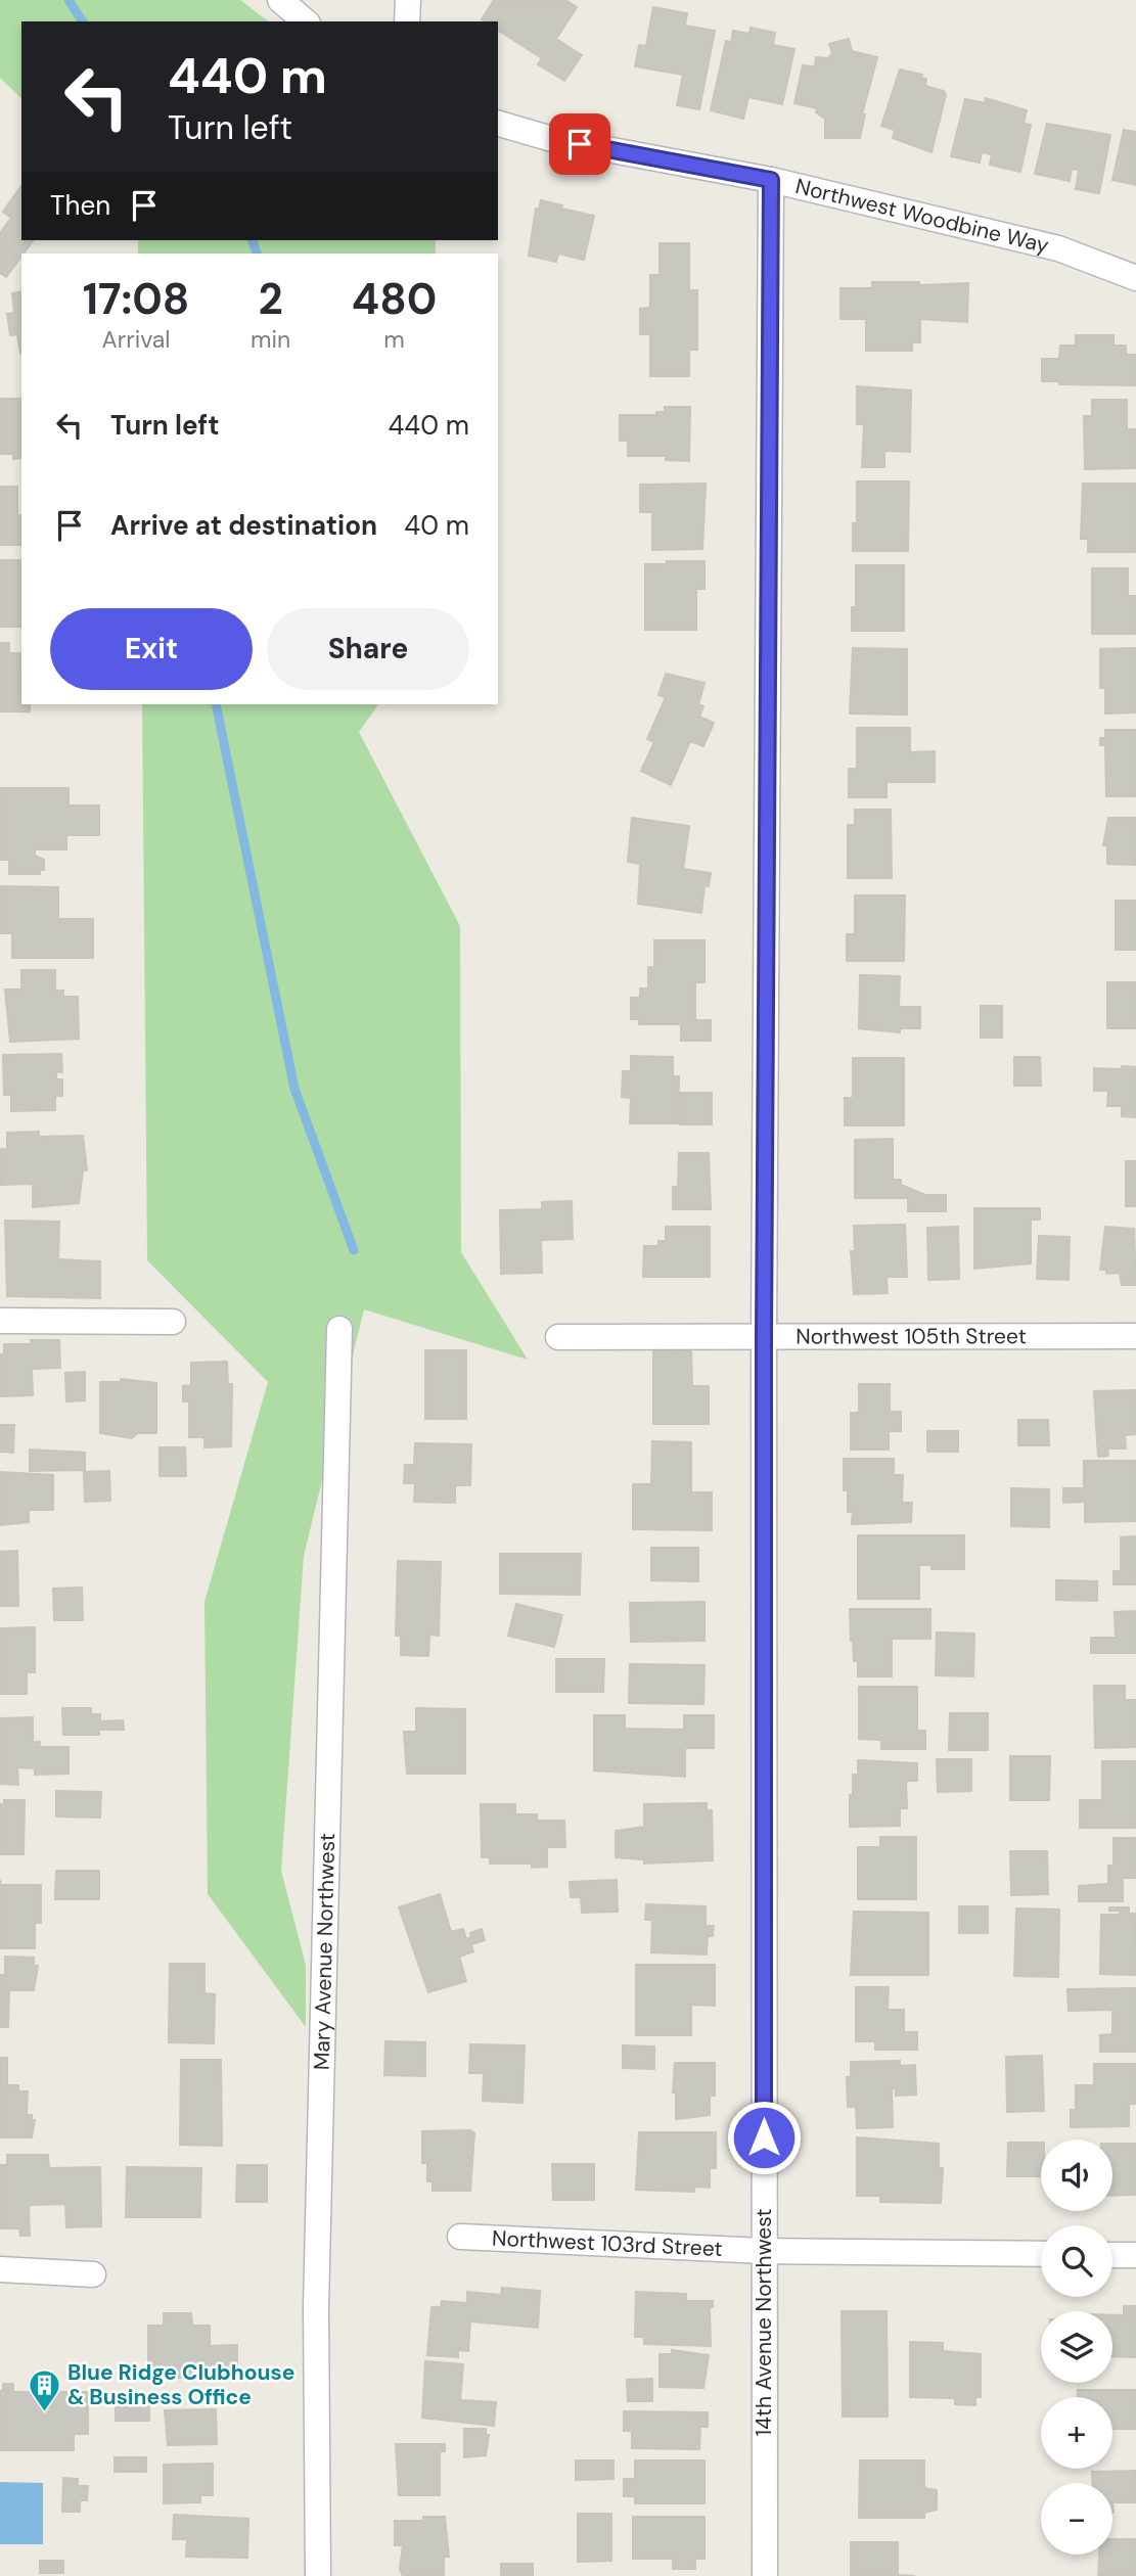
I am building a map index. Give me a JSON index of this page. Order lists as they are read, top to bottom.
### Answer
{
  "streets": {
    "street": [
      "Northwest Woodbine Way",
      "Northwest 105th Street",
      "Mary Avenue Northwest",
      "Northwest 103rd Street",
      "14th Avenue Northwest"
    ]
  },
  "crossings": [
    ["Northwest Woodbine Way", "14th Avenue Northwest"],
    ["Northwest 105th Street", "14th Avenue Northwest"],
    ["Northwest 103rd Street", "14th Avenue Northwest"]
  ],
  "places": {
    "building": ["Blue Ridge Clubhouse & Business Office"]
  },
  "page": {
    "turn": ["440 m", "Turn left"],
    "then": "Then",
    "eta": [
      "17:08",
      "Arrival",
      "2",
      "min",
      "480",
      "m"
    ],
    "list": [
      {
        "name": "Turn left",
        "value": "440 m"
      },
      {
        "name": "Arrive at destination",
        "value": "40 m"
      }
    ],
    "buttons": ["Exit", "Share"],
    "map_buttons": ["+", "−"]
  }
}
